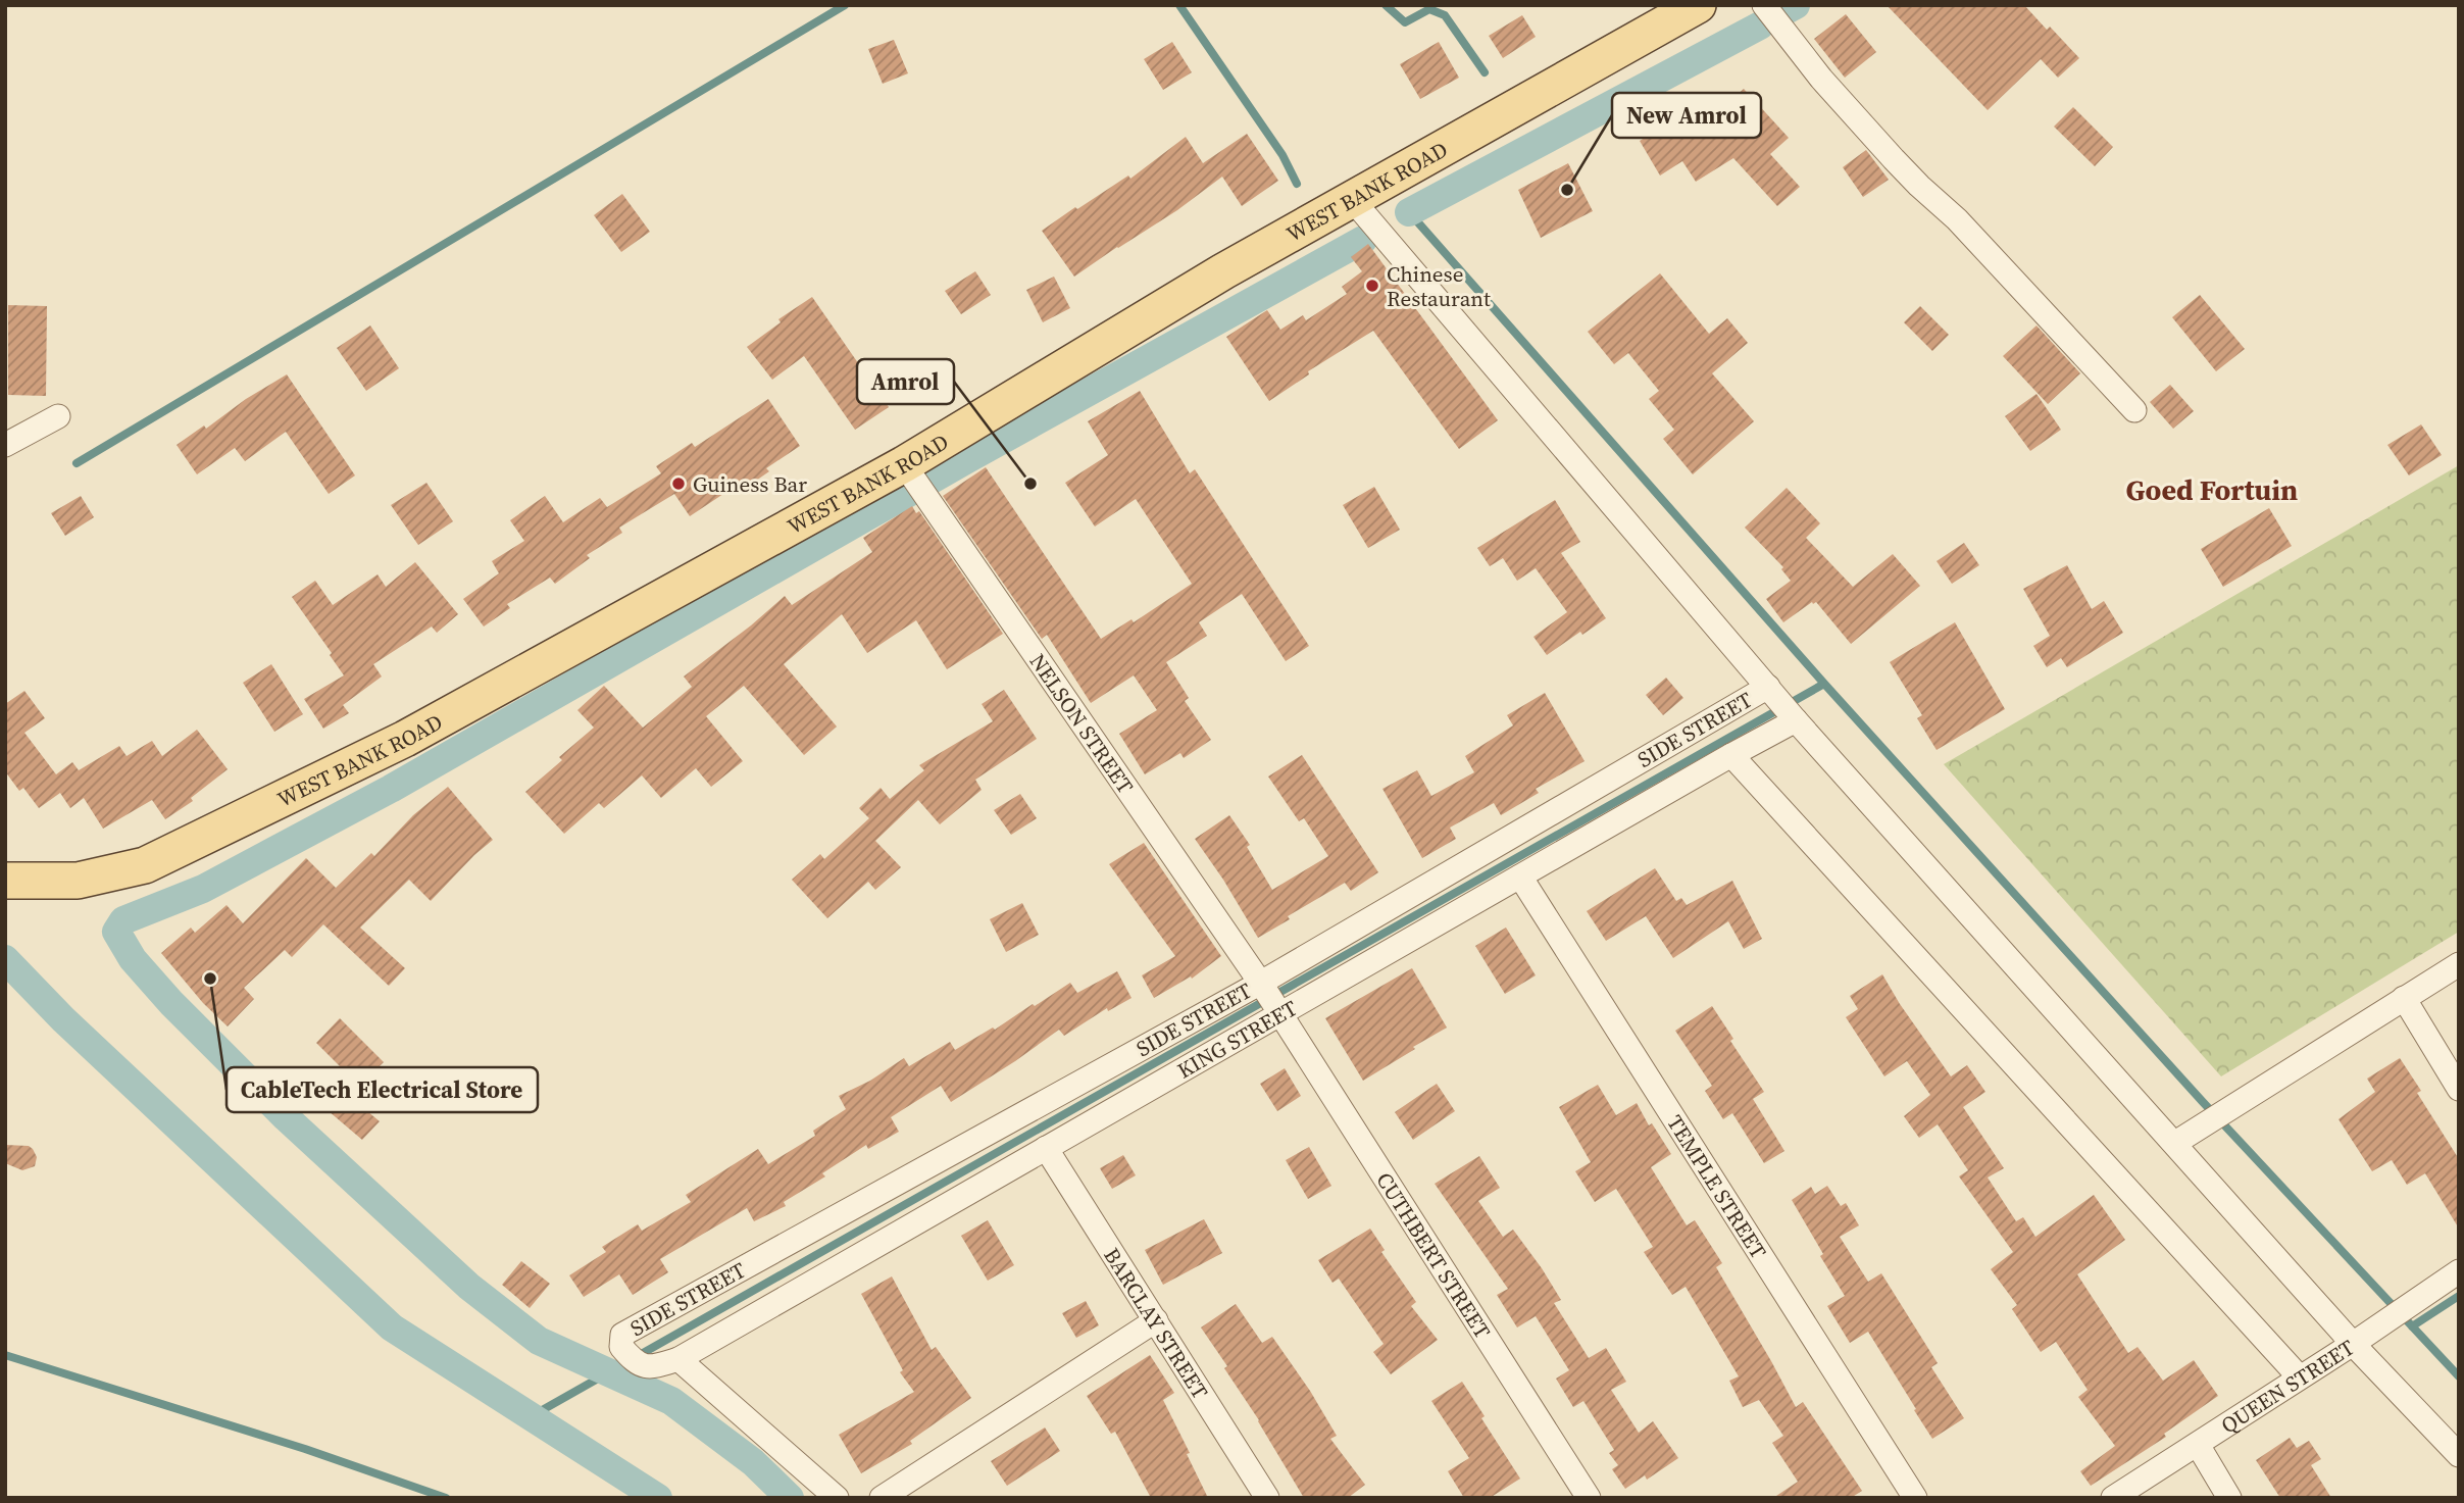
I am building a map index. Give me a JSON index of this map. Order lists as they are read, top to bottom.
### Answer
{
  "streets": {
    "main road": ["WEST BANK ROAD"],
    "street": [
      "NELSON STREET",
      "SIDE STREET",
      "KING STREET",
      "TEMPLE STREET",
      "CUTHBERT STREET",
      "BARCLAY STREET",
      "QUEEN STREET"
    ]
  },
  "crossings": [
    ["WEST BANK ROAD", "NELSON STREET"],
    ["NELSON STREET", "SIDE STREET"],
    ["NELSON STREET", "KING STREET"],
    ["NELSON STREET", "CUTHBERT STREET"],
    ["SIDE STREET", "KING STREET"],
    ["KING STREET", "TEMPLE STREET"],
    ["KING STREET", "CUTHBERT STREET"],
    ["KING STREET", "BARCLAY STREET"]
  ],
  "districts": ["Goed Fortuin"],
  "places": [
    "New Amrol",
    "Chinese Restaurant",
    "Guiness Bar",
    "Amrol",
    "CableTech Electrical Store"
  ]
}
